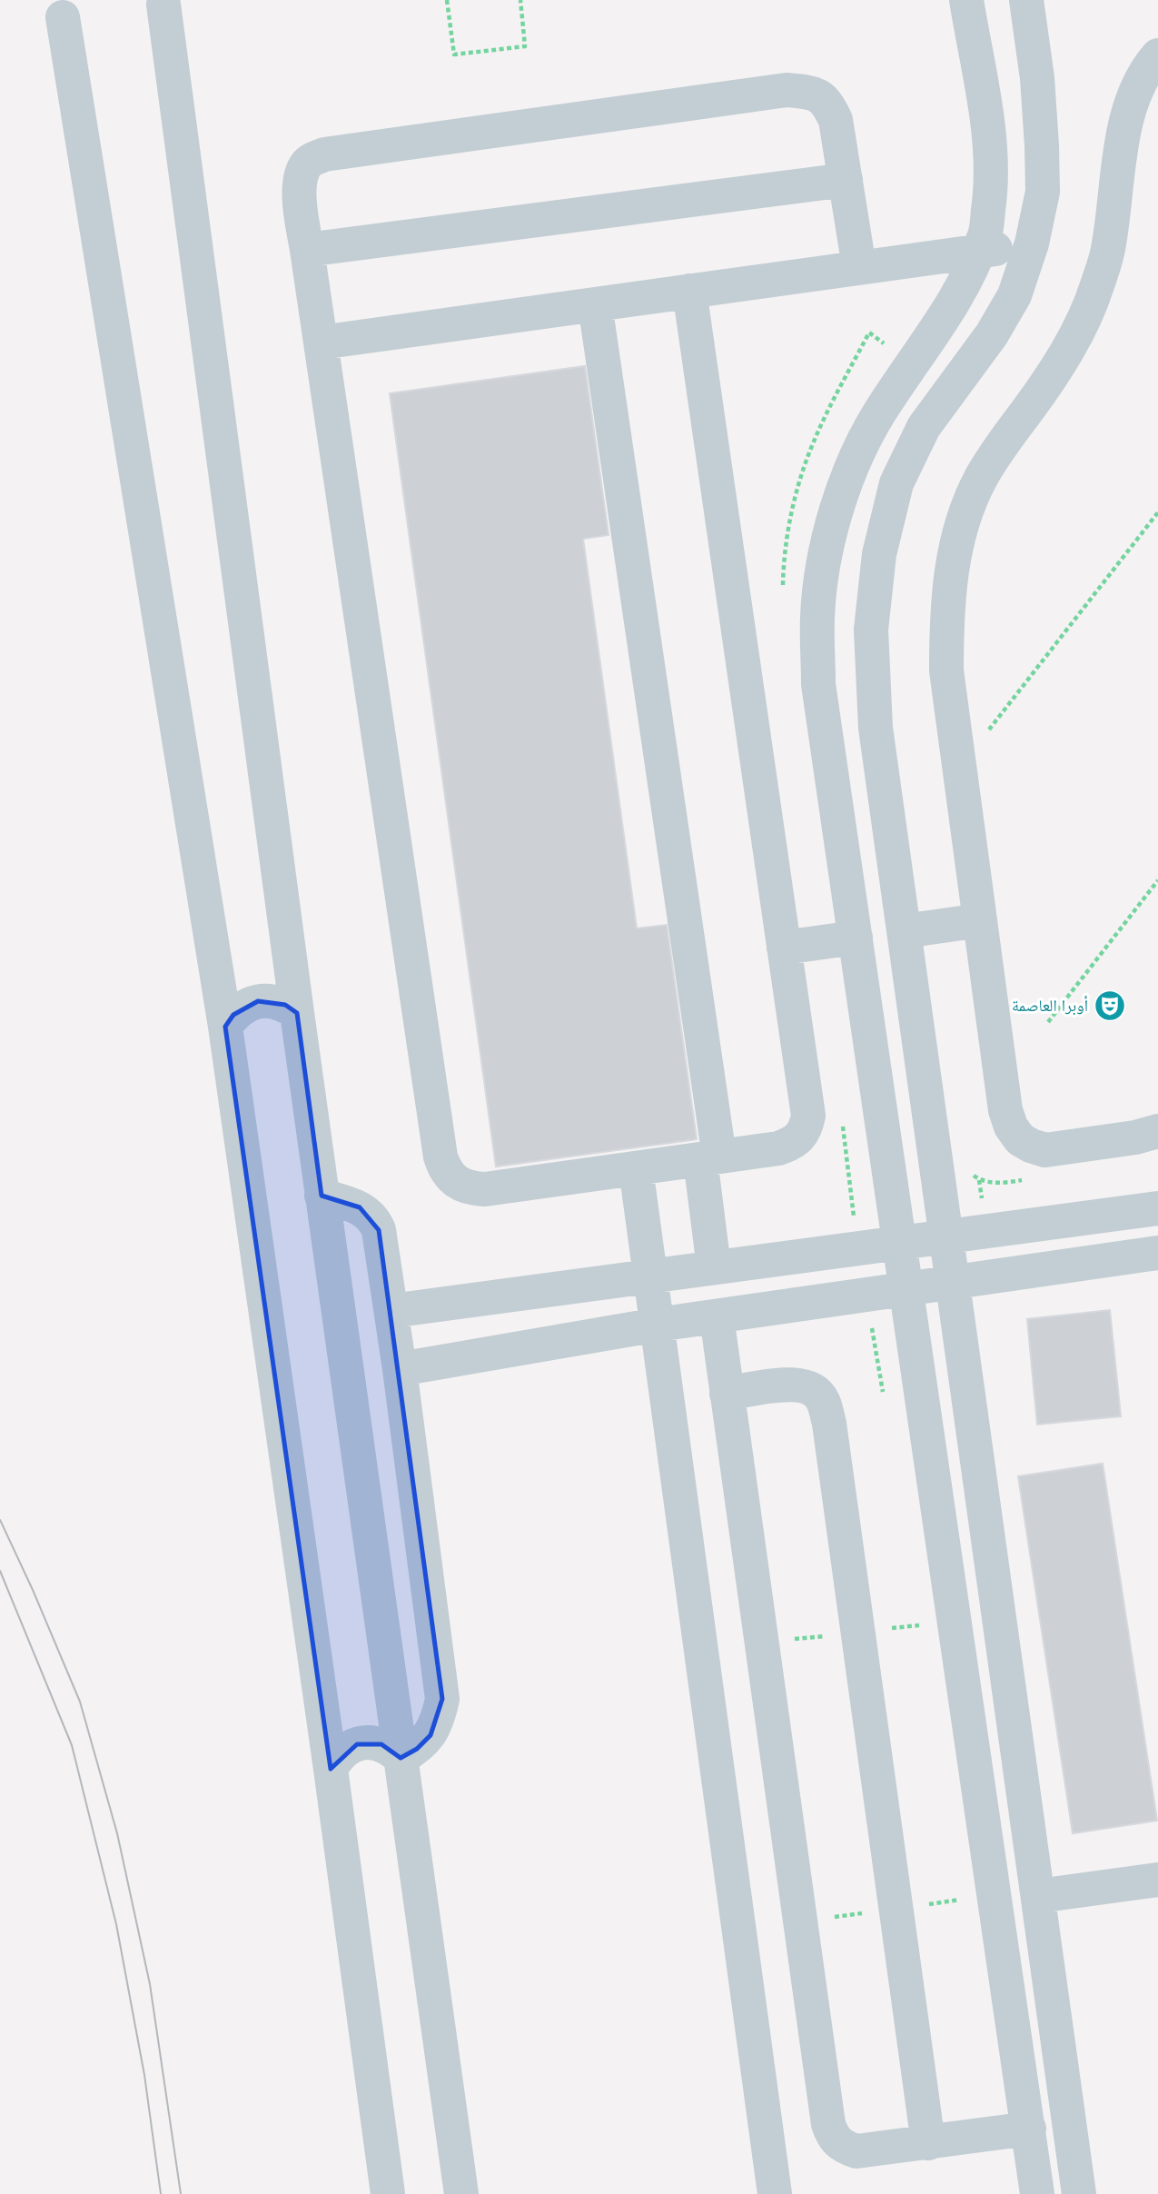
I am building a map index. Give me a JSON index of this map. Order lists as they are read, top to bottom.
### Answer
{
  "places": {
    "theatre": ["أوبرا العاصمة"]
  }
}
